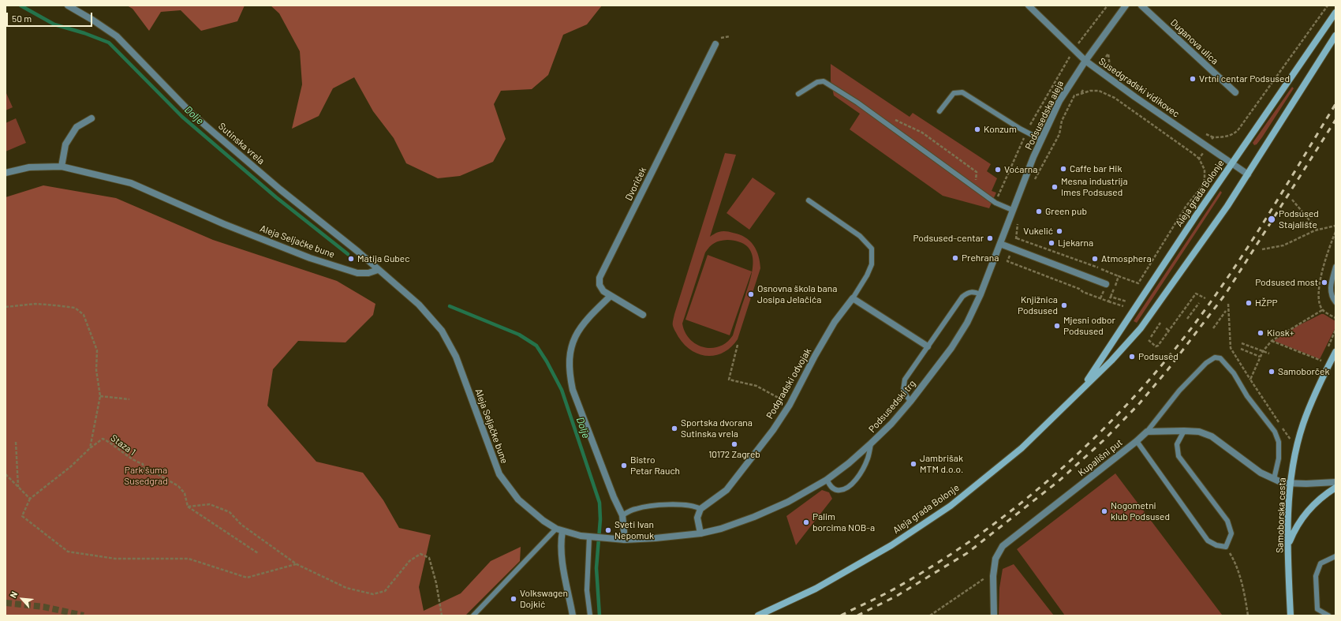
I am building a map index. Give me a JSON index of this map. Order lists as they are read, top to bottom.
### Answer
{
  "streets": {
    "main road": ["Aleja grada Bolonje", "Samoborska cesta"],
    "street": [
      "Duganova ulica",
      "Susedgradski vidikovec",
      "Podsusedska aleja",
      "Sutinska vrela",
      "Dvoriček",
      "Aleja Seljačke bune",
      "Podgradski odvojak",
      "Podsusedski trg",
      "Kupališni put"
    ],
    "path": ["Staza 1"]
  },
  "crossings": [
    ["Susedgradski vidikovec", "Podsusedska aleja"],
    ["Susedgradski vidikovec", "Aleja grada Bolonje"],
    ["Podsusedska aleja", "Podsusedski trg"],
    ["Sutinska vrela", "Aleja Seljačke bune"],
    ["Aleja Seljačke bune", "Podsusedski trg"]
  ],
  "water": ["Dolje"],
  "parks": ["Park šuma Susedgrad"],
  "places": [
    "Vrtni centar Podsused",
    "Konzum",
    "Caffe bar Hik",
    "Voćarna",
    "Mesna industrija Imes Podsused",
    "Green pub",
    "Podsused Stajalište",
    "Vukelić",
    "Podsused-centar",
    "Ljekarna",
    "Prehrana",
    "Matija Gubec",
    "Atmosphera",
    "Podsused most",
    "Osnovna škola bana Josipa Jelačića",
    "HŽPP",
    "Knjižnica Podsused",
    "Mjesni odbor Podsused",
    "Kiosk+",
    "Podsused",
    "Samoborček",
    "Sportska dvorana Sutinska vrela",
    "10172 Zagreb",
    "Jambrišak MTM d.o.o.",
    "Bistro Petar Rauch",
    "Nogometni klub Podsused",
    "Palim borcima NOB-a",
    "Sveti Ivan Nepomuk",
    "Volkswagen Dojkić"
  ],
  "scale_bar": "50 m",
  "north": "top left"
}
